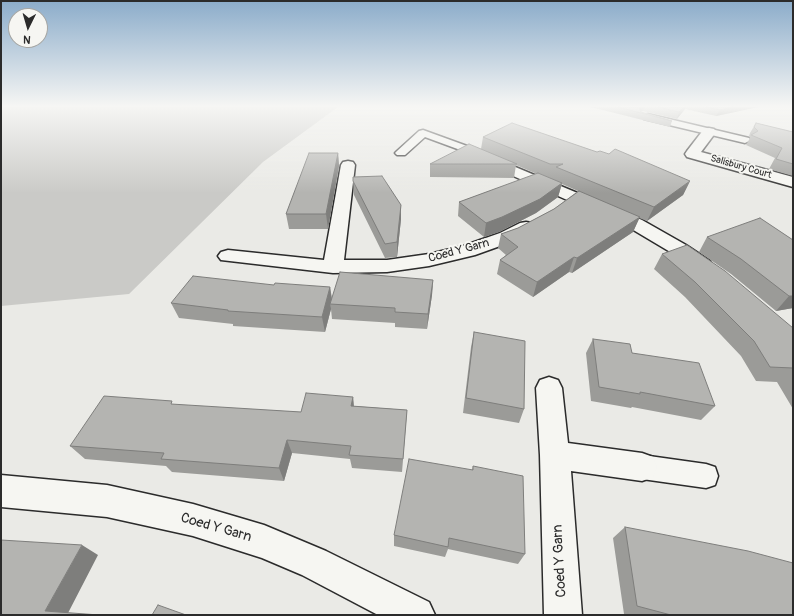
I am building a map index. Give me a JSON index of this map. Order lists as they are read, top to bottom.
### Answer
{
  "streets": {
    "street": ["Salisbury Court", "Coed Y Garn"]
  },
  "north": "bottom"
}
